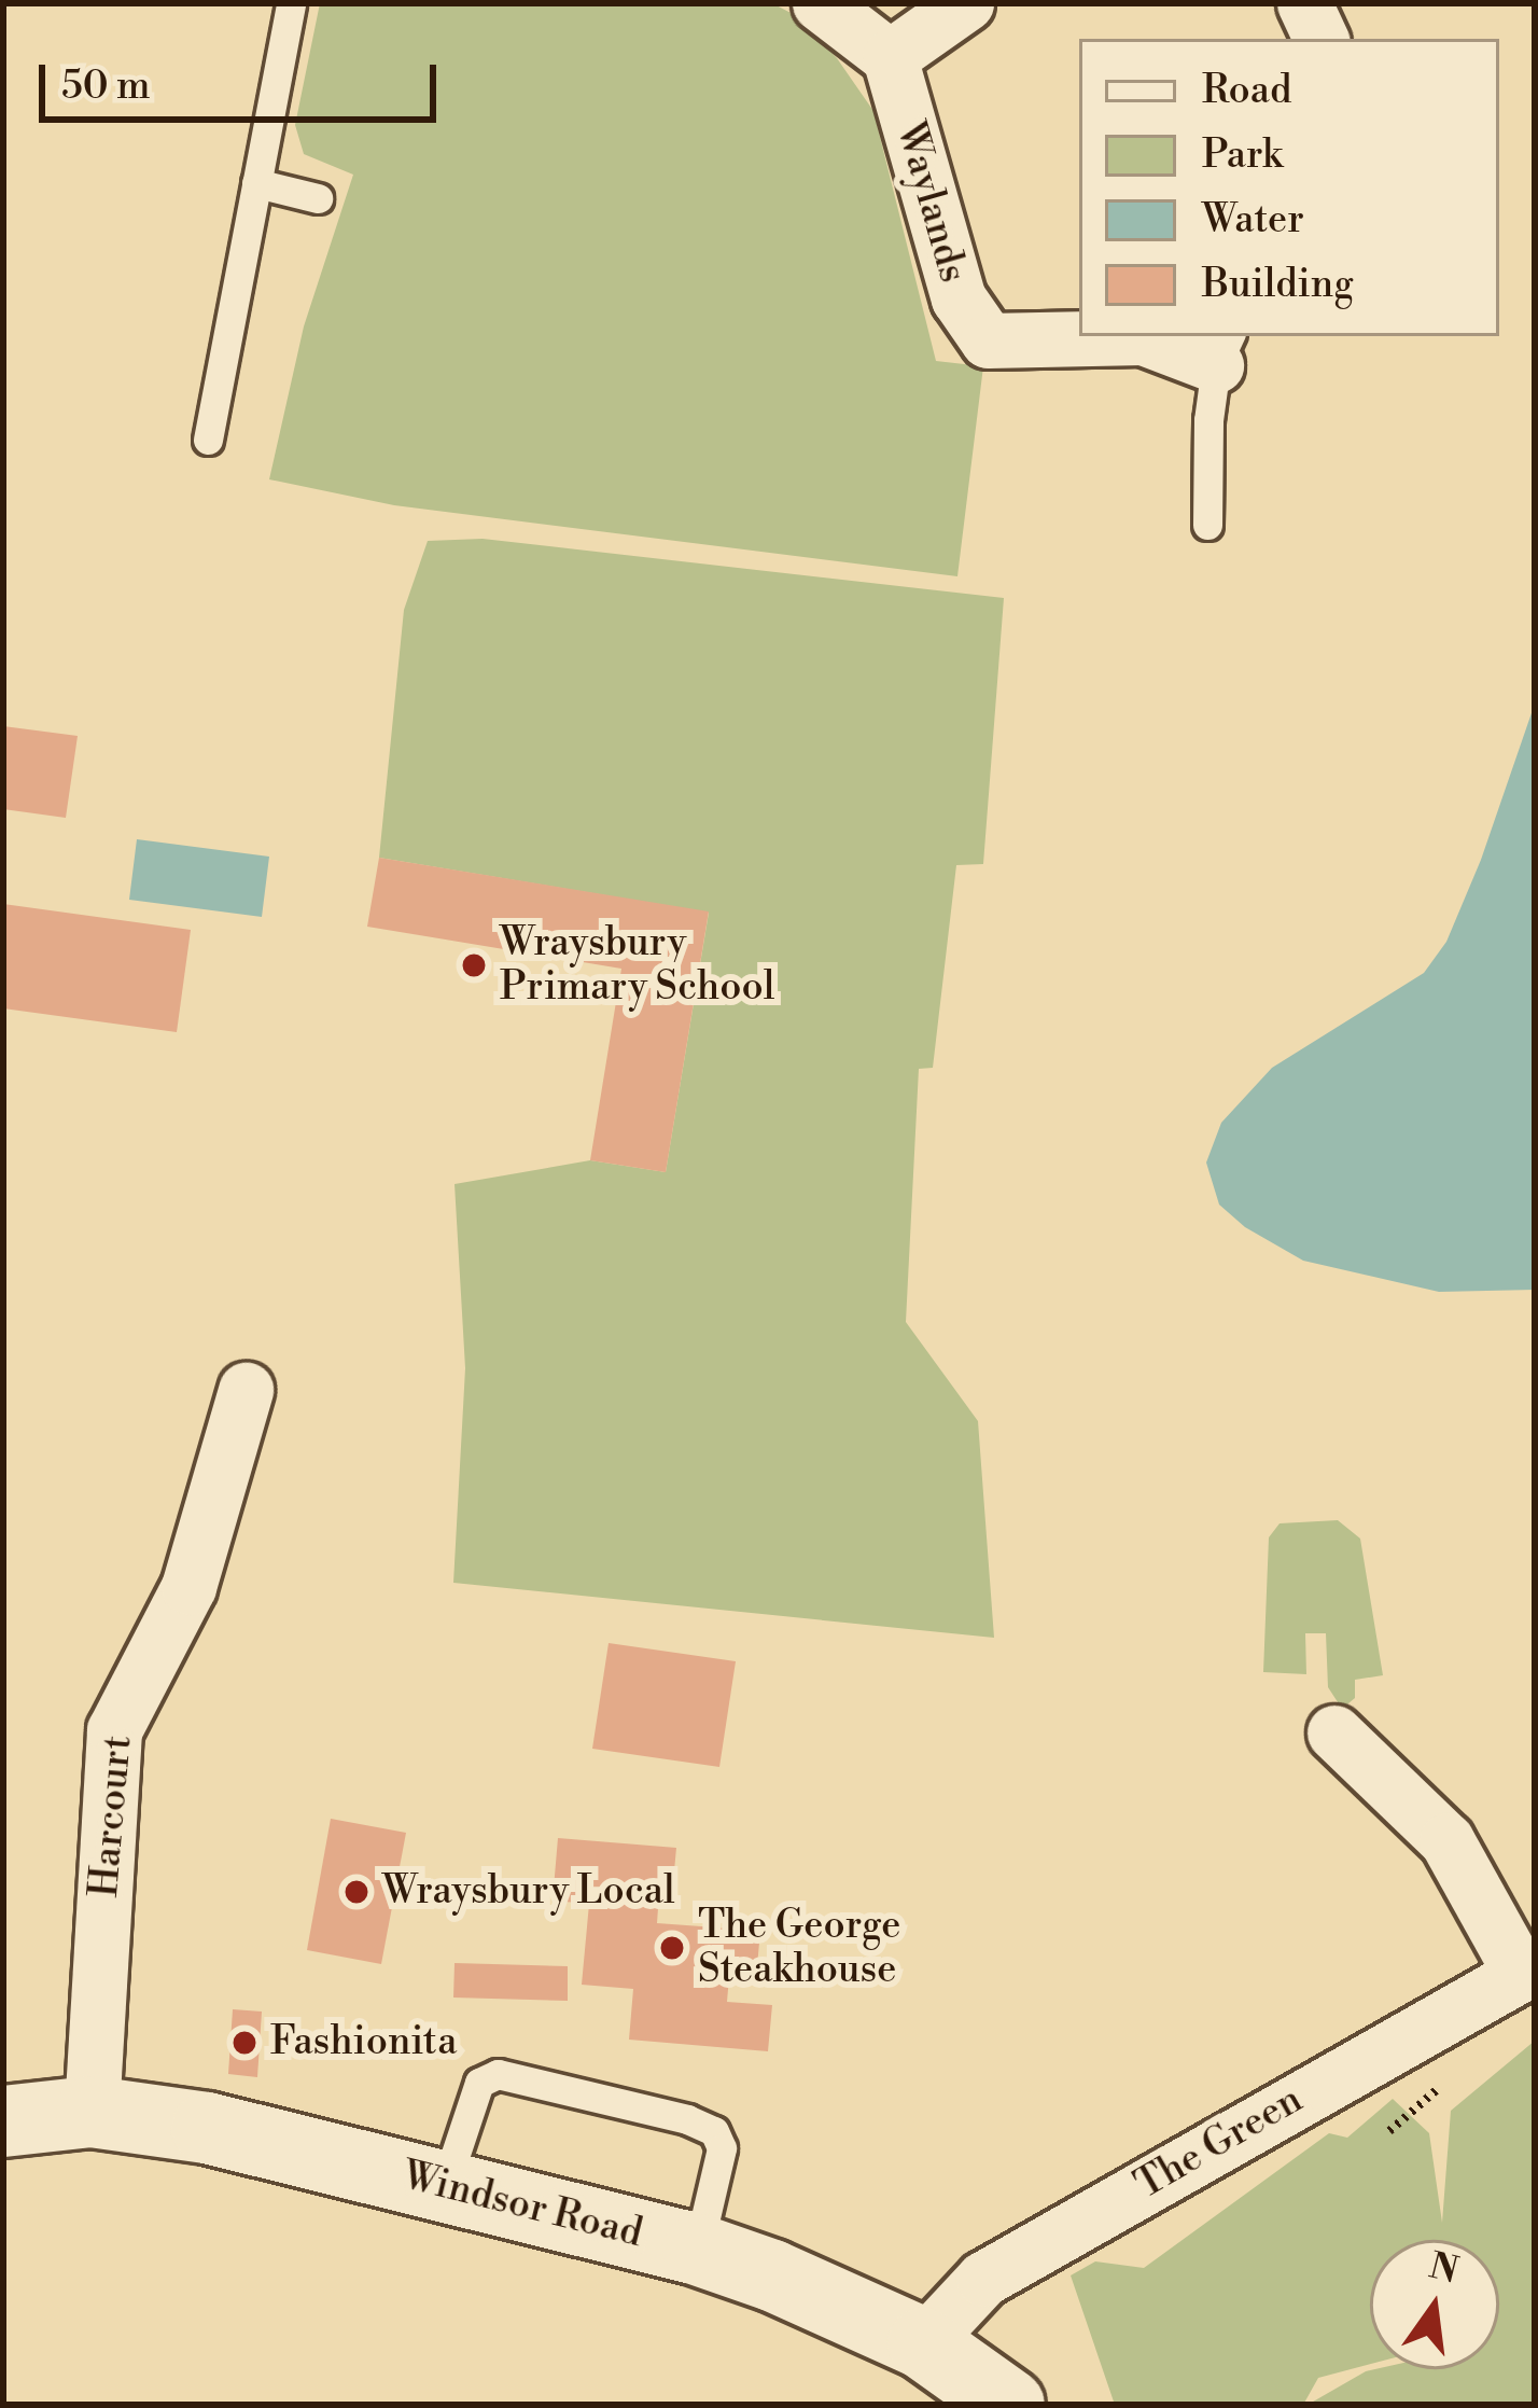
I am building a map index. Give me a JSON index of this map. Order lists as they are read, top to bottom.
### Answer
{
  "streets": {
    "main road": ["Windsor Road"],
    "street": ["Waylands", "Harcourt", "The Green"]
  },
  "crossings": [
    ["Harcourt", "Windsor Road"],
    ["The Green", "Windsor Road"]
  ],
  "places": [
    "Wraysbury Primary School",
    "Wraysbury Local",
    "The George Steakhouse",
    "Fashionita"
  ],
  "legend": [
    "Road",
    "Park",
    "Water",
    "Building"
  ],
  "scale_bar": "50 m",
  "north": "top"
}
